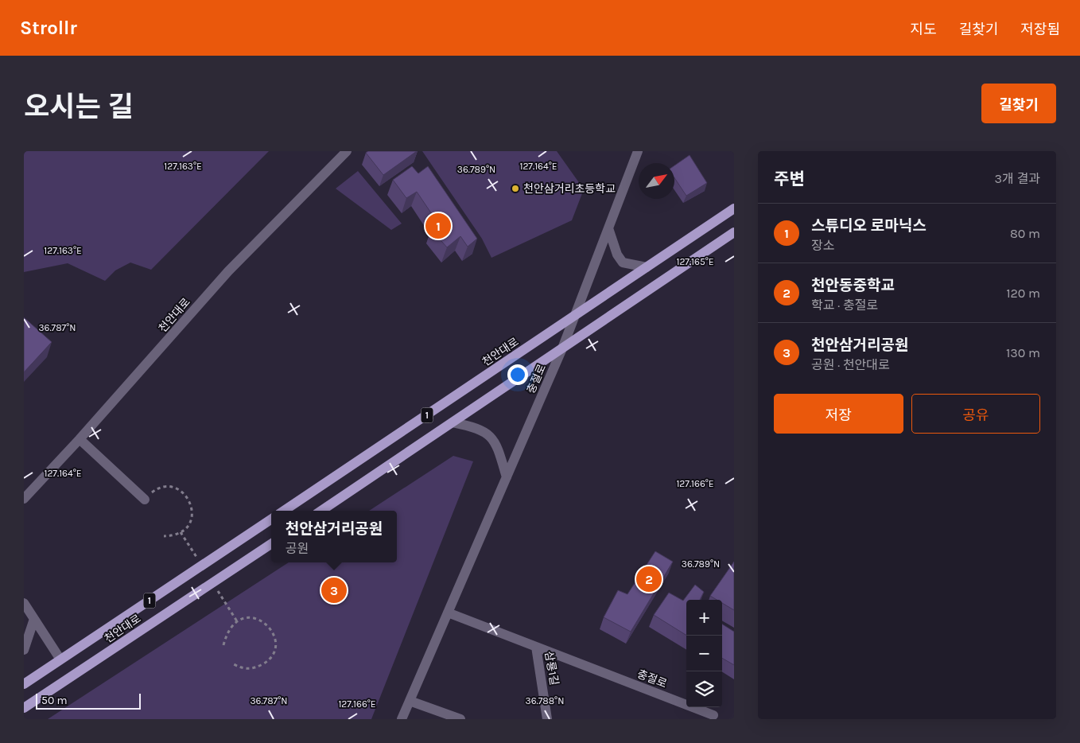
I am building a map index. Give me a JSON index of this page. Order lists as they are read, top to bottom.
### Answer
{
  "streets": {
    "main road": ["천안대로", "1"],
    "street": ["충절로", "삼룡1길"]
  },
  "crossings": [
    ["천안대로", "충절로"],
    ["충절로", "1"],
    ["충절로", "삼룡1길"]
  ],
  "places": ["천안삼거리초등학교"],
  "scale_bar": "50 m",
  "north": "top right",
  "page": {
    "header": "Strollr",
    "nav": ["지도", "길찾기", "저장됨"],
    "title": "오시는 길",
    "buttons": [
      "길찾기",
      ["저장", "공유"]
    ],
    "heading": ["주변", "3개 결과"],
    "list": [
      {
        "mark": "1",
        "name": "스튜디오 로마닉스",
        "note": "장소",
        "value": "80 m"
      },
      {
        "mark": "2",
        "name": "천안동중학교",
        "note": "학교 · 충절로",
        "value": "120 m"
      },
      {
        "mark": "3",
        "name": "천안삼거리공원",
        "note": "공원 · 천안대로",
        "value": "130 m"
      }
    ],
    "pins": ["1", "2", "3"],
    "popup": ["천안삼거리공원", "공원"],
    "map_buttons": ["+", "−"],
    "scale": "50 m"
  },
  "coordinates": [
    "127.163°E",
    "127.164°E",
    "36.789°N",
    "127.165°E",
    "36.787°N",
    "127.166°E",
    "36.788°N"
  ]
}
